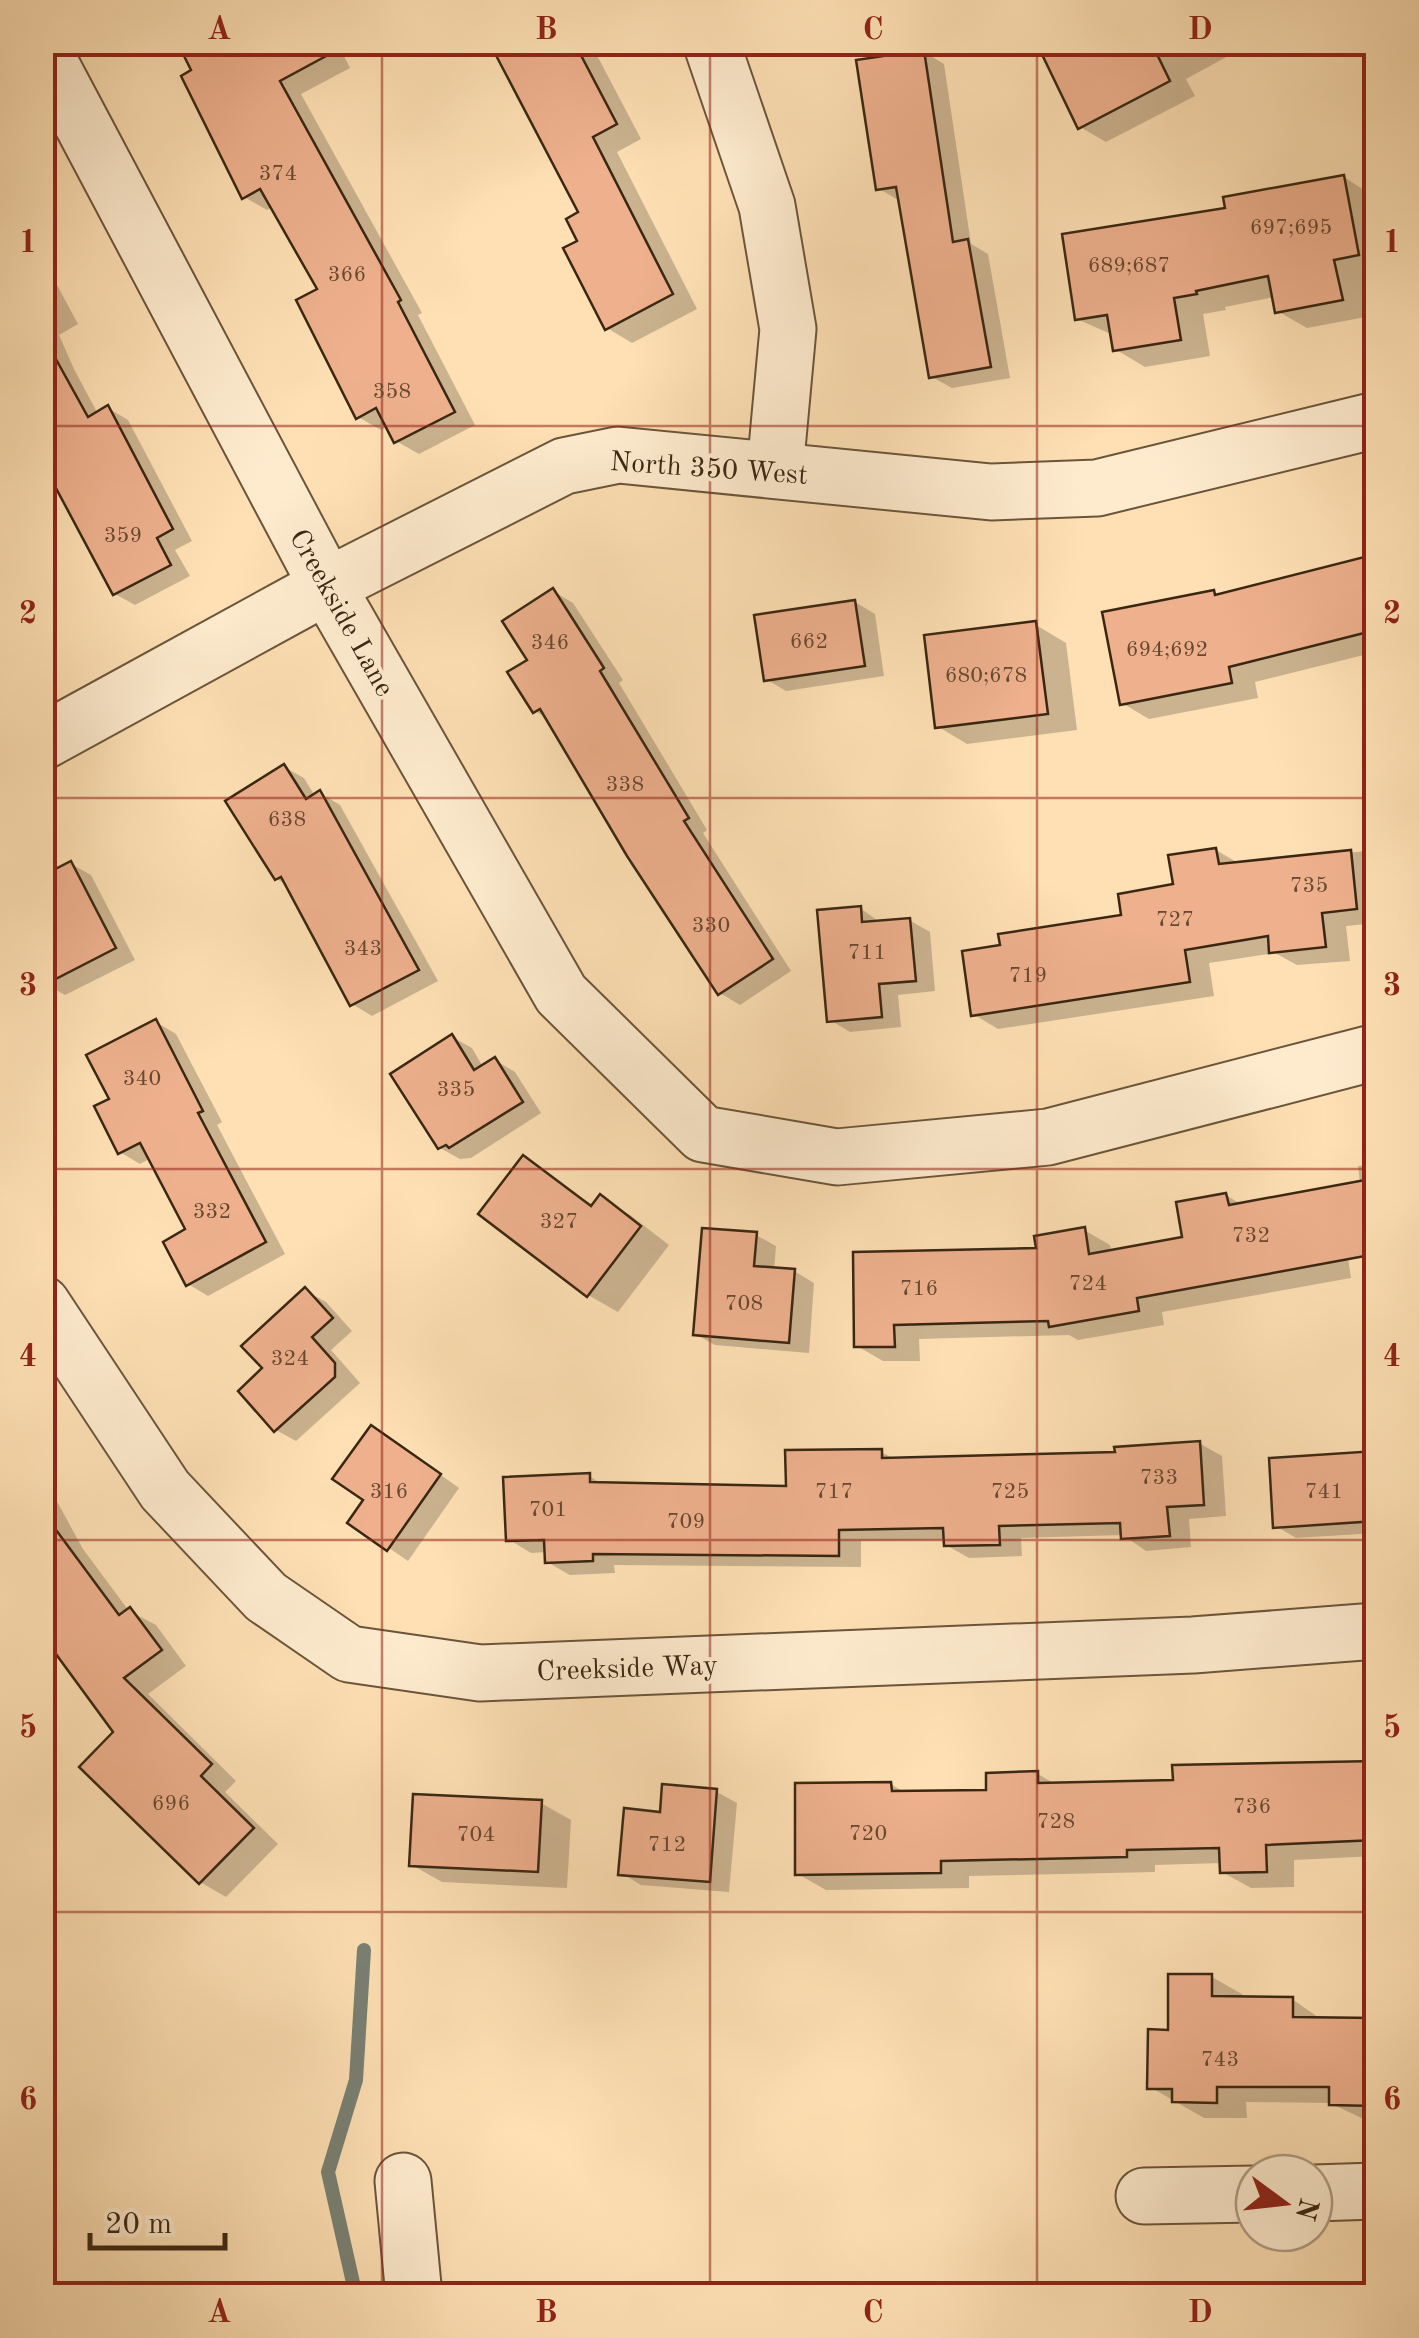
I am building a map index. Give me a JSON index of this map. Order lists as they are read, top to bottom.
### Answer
{
  "streets": {
    "street": ["North 350 West", "Creekside Lane", "Creekside Way"]
  },
  "crossings": [
    ["North 350 West", "Creekside Lane"]
  ],
  "house_numbers": [
    "374",
    "697;695",
    "689;687",
    "366",
    "358",
    "359",
    "662",
    "346",
    "694;692",
    "680;678",
    "338",
    "638",
    "735",
    "727",
    "330",
    "343",
    "711",
    "719",
    "340",
    "335",
    "332",
    "327",
    "732",
    "724",
    "716",
    "708",
    "324",
    "733",
    "316",
    "717",
    "725",
    "741",
    "701",
    "709",
    "696",
    "736",
    "728",
    "720",
    "704",
    "712",
    "743"
  ],
  "scale_bar": "20 m",
  "north": "right",
  "grid": {
    "columns": [
      "A",
      "B",
      "C",
      "D"
    ],
    "rows": [
      "1",
      "2",
      "3",
      "4",
      "5",
      "6"
    ]
  }
}
